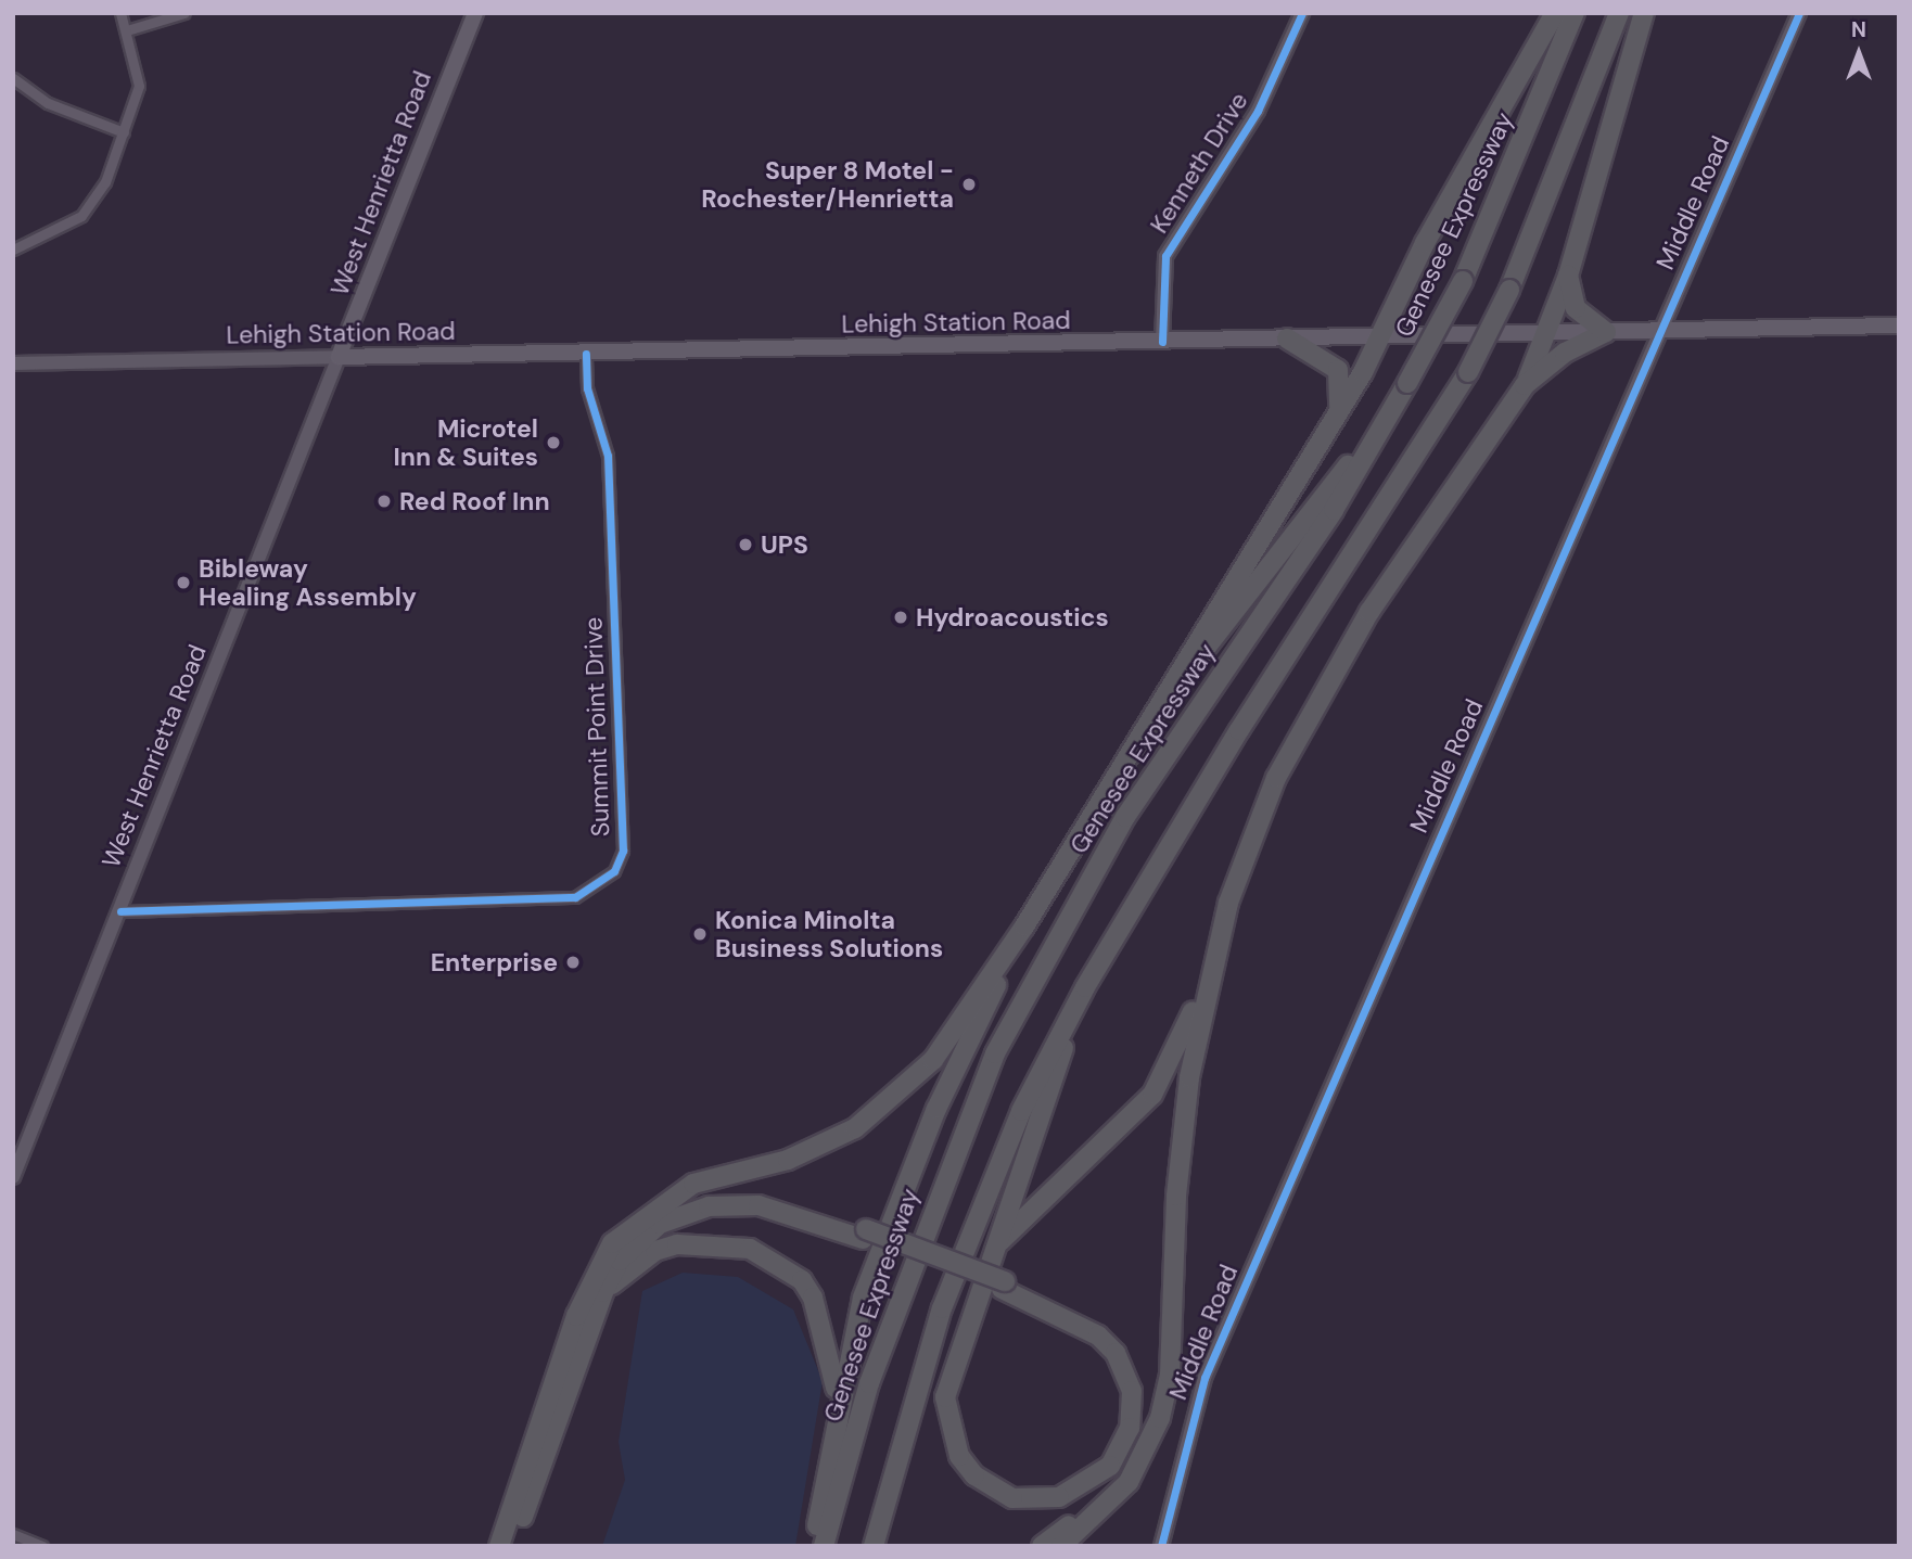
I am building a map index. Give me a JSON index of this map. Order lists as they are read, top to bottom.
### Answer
{
  "streets": {
    "highway": ["Genesee Expressway"],
    "main road": ["West Henrietta Road", "Lehigh Station Road"],
    "street": ["Kenneth Drive", "Middle Road", "Summit Point Drive"]
  },
  "crossings": [
    ["Kenneth Drive", "Lehigh Station Road"],
    ["West Henrietta Road", "Lehigh Station Road"],
    ["West Henrietta Road", "Summit Point Drive"],
    ["Middle Road", "Lehigh Station Road"],
    ["Lehigh Station Road", "Summit Point Drive"]
  ],
  "places": [
    "Super 8 Motel - Rochester/Henrietta",
    "Microtel Inn & Suites",
    "Red Roof Inn",
    "UPS",
    "Bibleway Healing Assembly",
    "Hydroacoustics",
    "Konica Minolta Business Solutions",
    "Enterprise"
  ],
  "north": "top"
}
